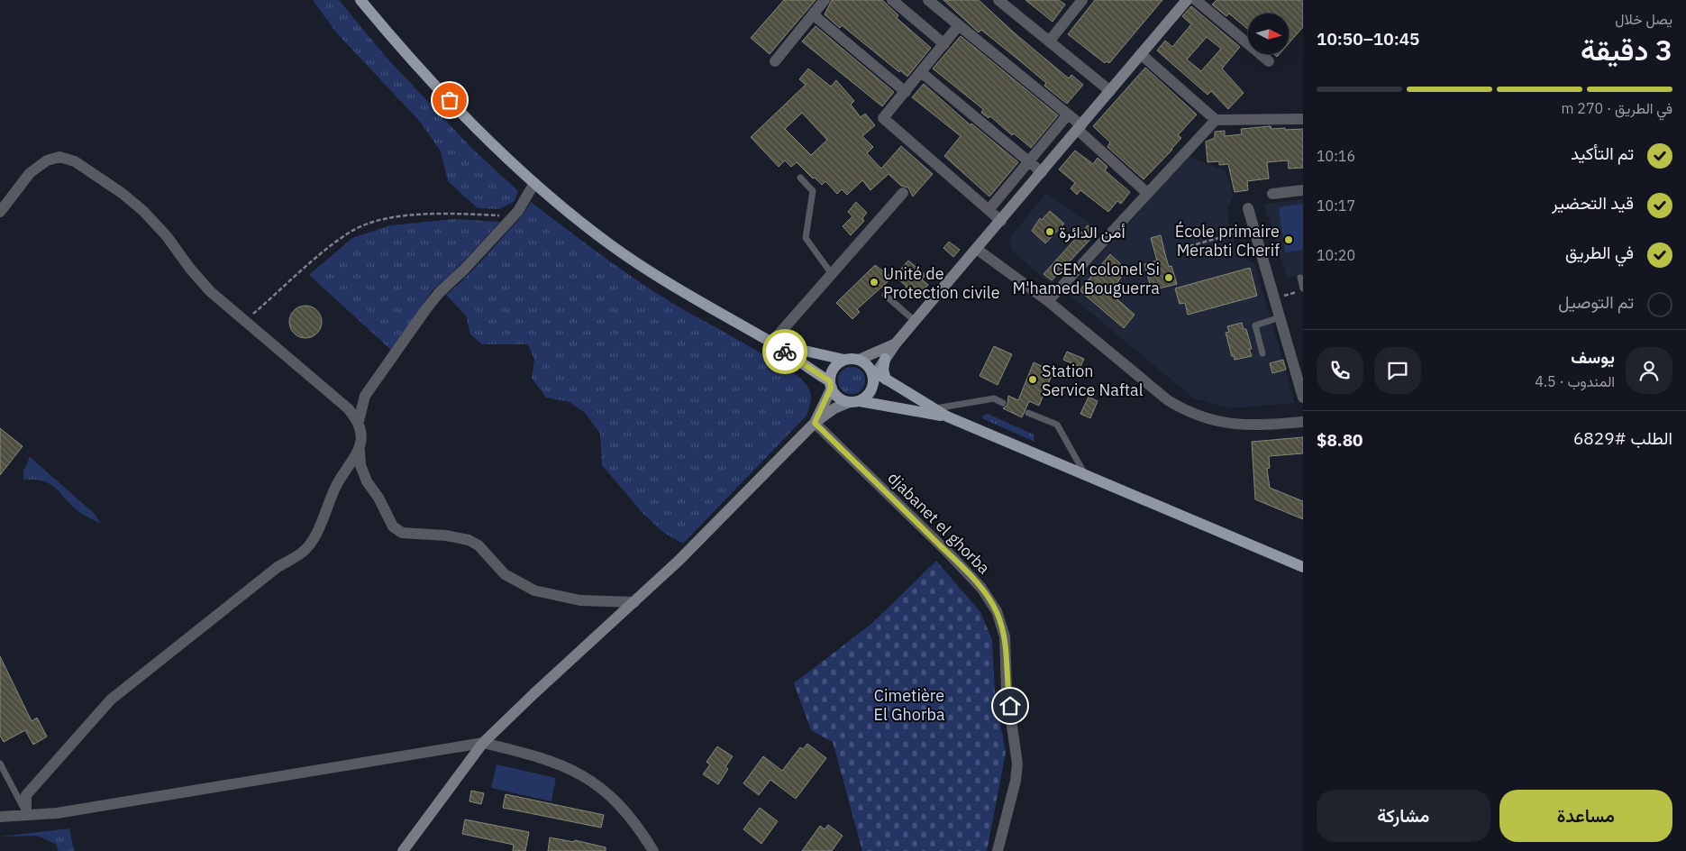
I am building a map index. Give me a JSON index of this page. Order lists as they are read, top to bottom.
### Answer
{
  "streets": {
    "street": ["djabanet el ghorba"]
  },
  "parks": ["Cimetière El Ghorba"],
  "places": [
    "أمن الدائرة",
    "École primaire Merabti Cherif",
    "CEM colonel Si M'hamed Bouguerra",
    "Unité de Protection civile",
    "Station Service Naftal"
  ],
  "north": "right",
  "page": {
    "heading": ["3 دقيقة", "يصل خلال", "10:45–10:50"],
    "panel": [
      "يوسف",
      "المندوب · 4.5",
      "الطلب #6829",
      "$8.80"
    ],
    "bar": "في الطريق · 270 m",
    "list": [
      ["تم التأكيد", "10:16"],
      ["قيد التحضير", "10:17"],
      ["في الطريق", "10:20"],
      "تم التوصيل"
    ],
    "buttons": ["مساعدة", "مشاركة"]
  }
}
